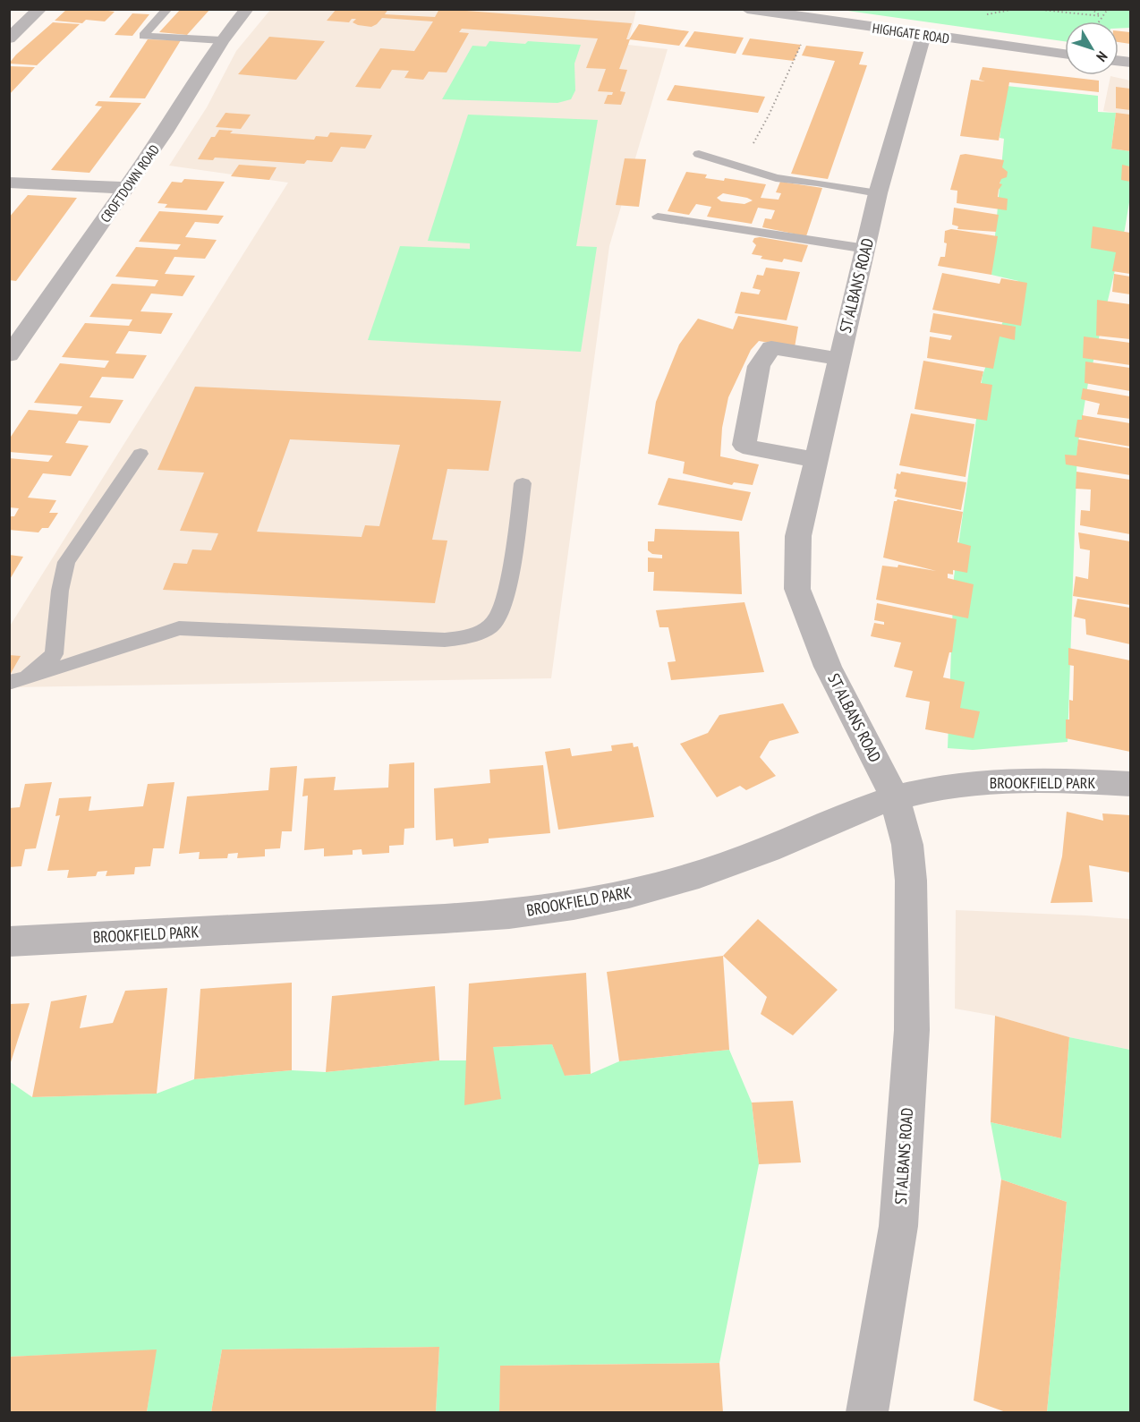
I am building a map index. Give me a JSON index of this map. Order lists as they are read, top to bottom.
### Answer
{
  "streets": {
    "street": [
      "HIGHGATE ROAD",
      "CROFTDOWN ROAD",
      "ST ALBANS ROAD",
      "BROOKFIELD PARK"
    ]
  },
  "crossings": [
    ["HIGHGATE ROAD", "ST ALBANS ROAD"],
    ["ST ALBANS ROAD", "BROOKFIELD PARK"]
  ],
  "north": "bottom right"
}
